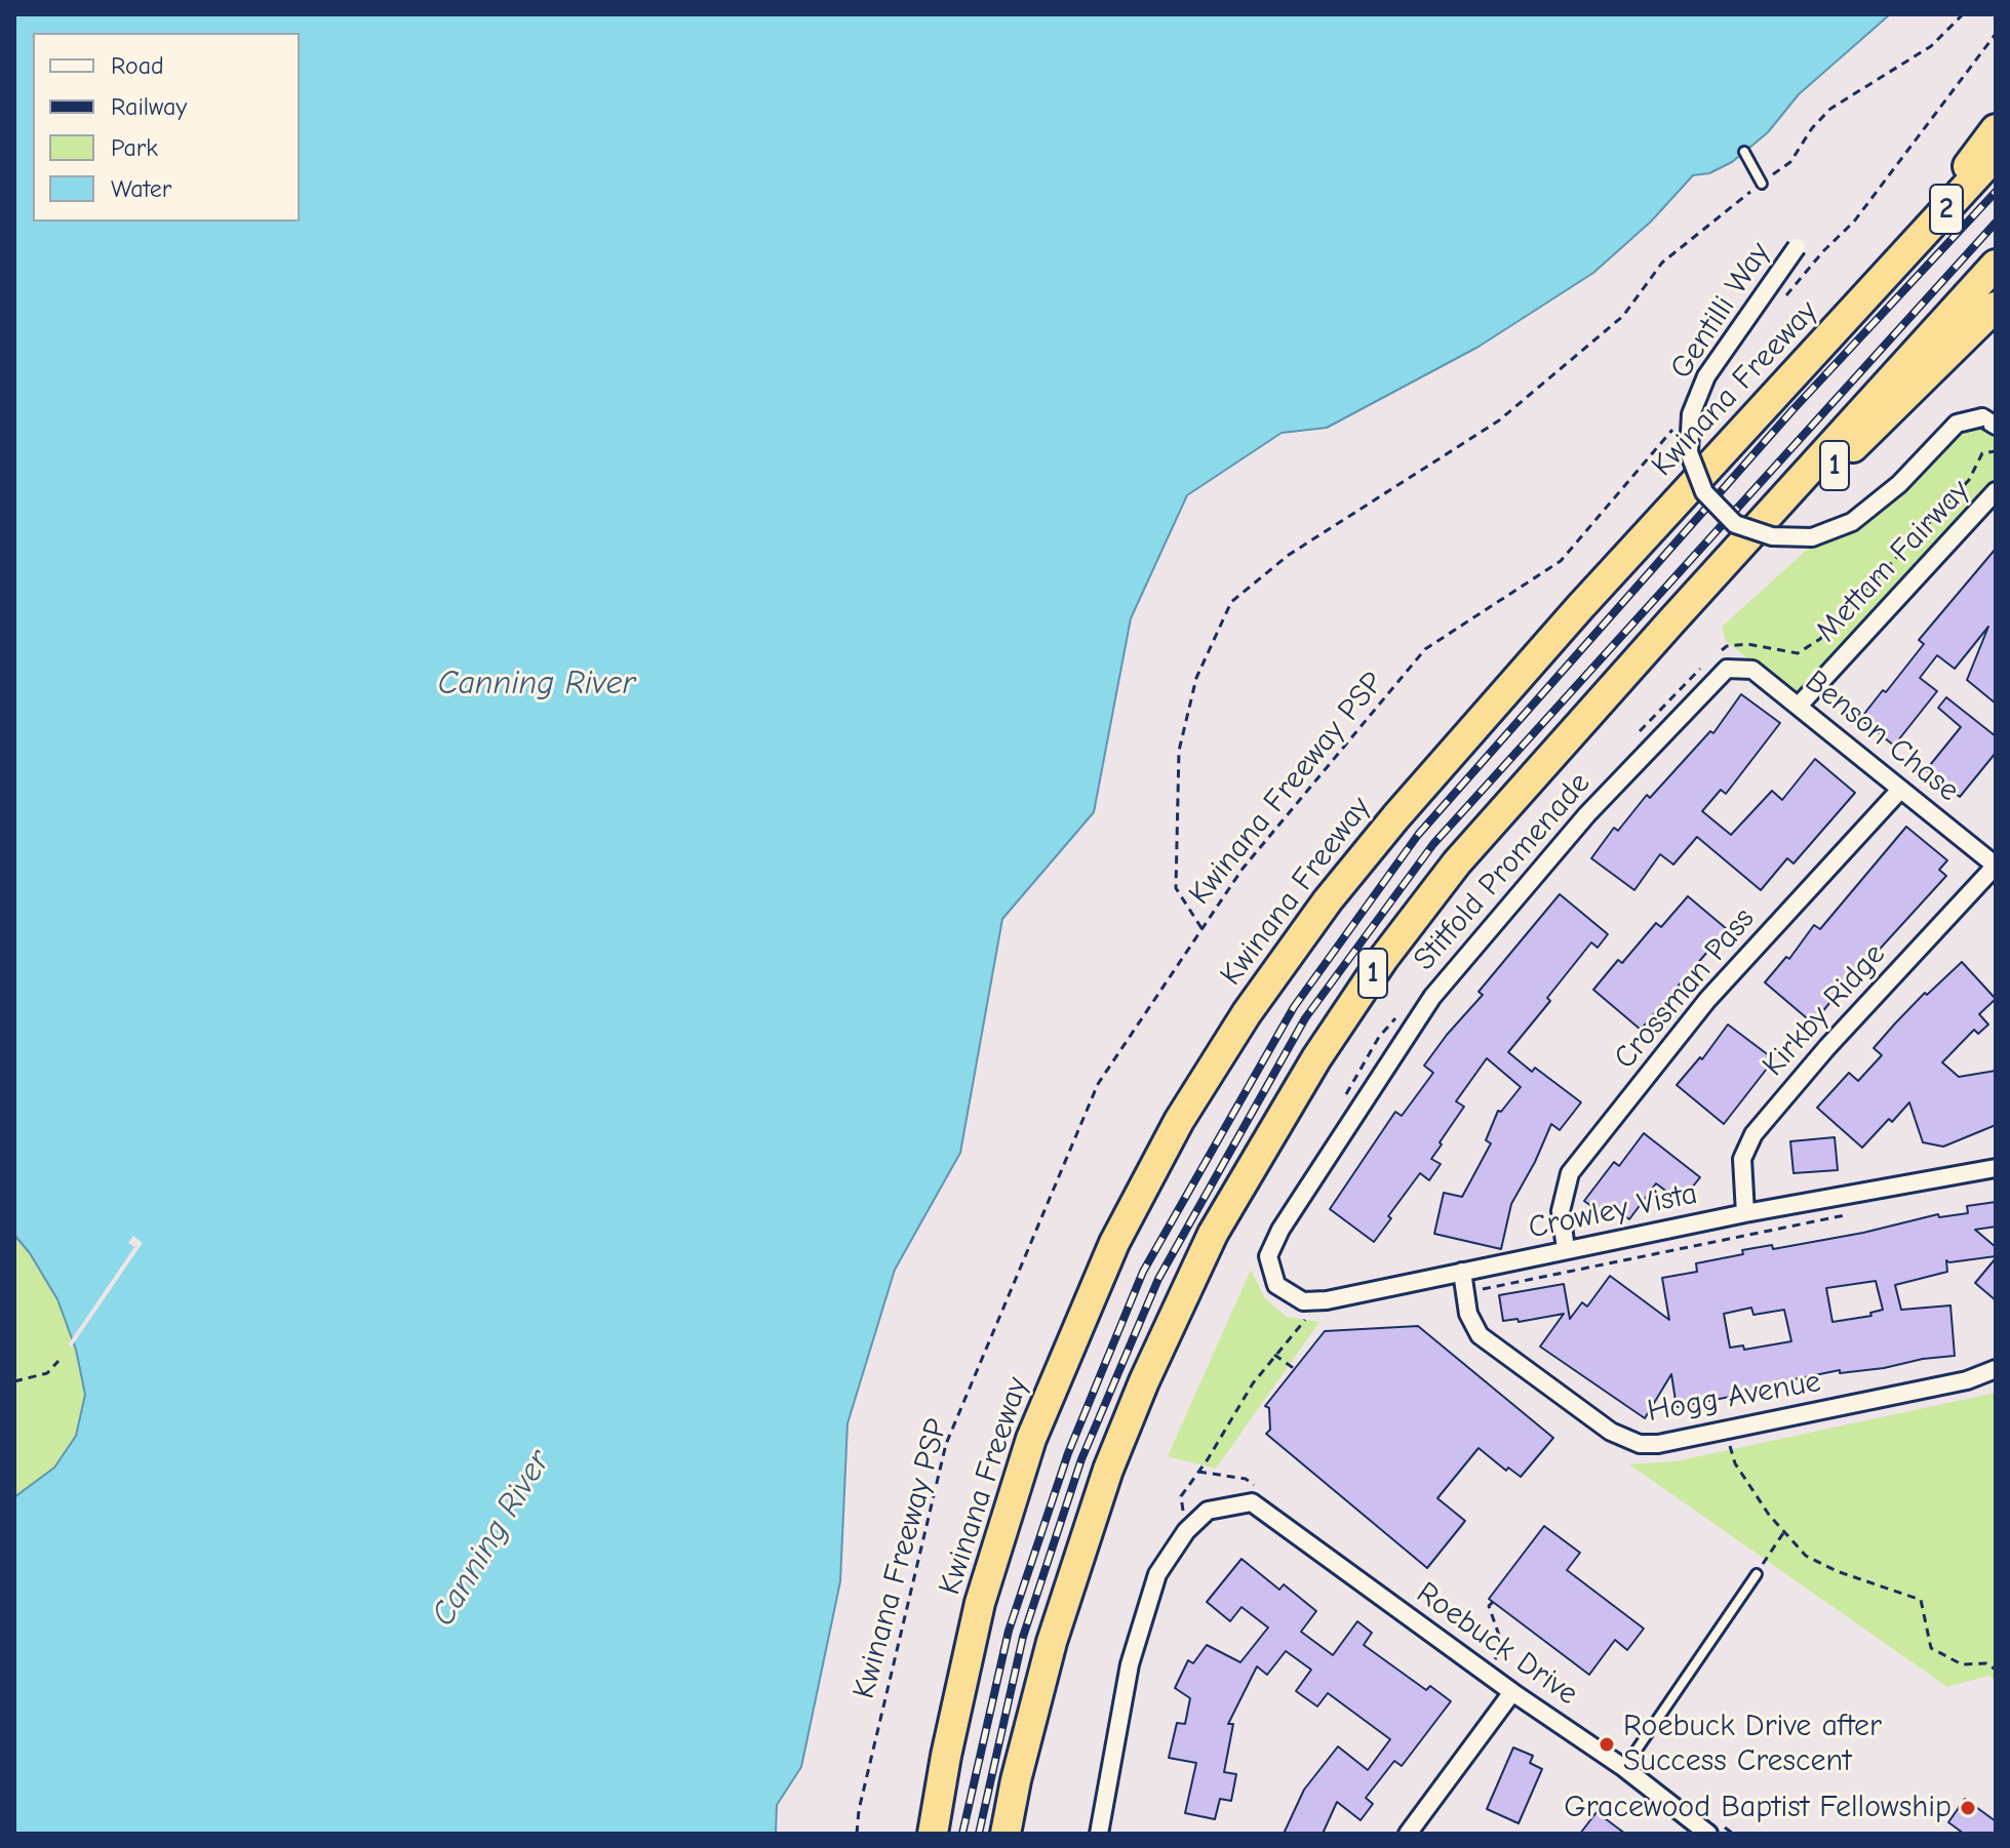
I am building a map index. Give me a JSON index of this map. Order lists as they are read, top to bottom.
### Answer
{
  "streets": {
    "highway": ["2", "Kwinana Freeway", "1"],
    "street": [
      "Gentilli Way",
      "Mettam Fairway",
      "Benson Chase",
      "Stitfold Promenade",
      "Crossman Pass",
      "Kirkby Ridge",
      "Crowley Vista",
      "Hogg Avenue",
      "Roebuck Drive"
    ],
    "path": ["Kwinana Freeway PSP"]
  },
  "crossings": [
    ["Mettam Fairway", "Benson Chase"],
    ["Benson Chase", "Stitfold Promenade"],
    ["Benson Chase", "Crossman Pass"],
    ["Benson Chase", "Kirkby Ridge"],
    ["Stitfold Promenade", "Crowley Vista"],
    ["Crossman Pass", "Crowley Vista"],
    ["Kirkby Ridge", "Crowley Vista"],
    ["Crowley Vista", "Hogg Avenue"]
  ],
  "water": ["Canning River"],
  "places": ["Roebuck Drive after Success Crescent", "Gracewood Baptist Fellowship"],
  "legend": [
    "Road",
    "Railway",
    "Park",
    "Water"
  ]
}
